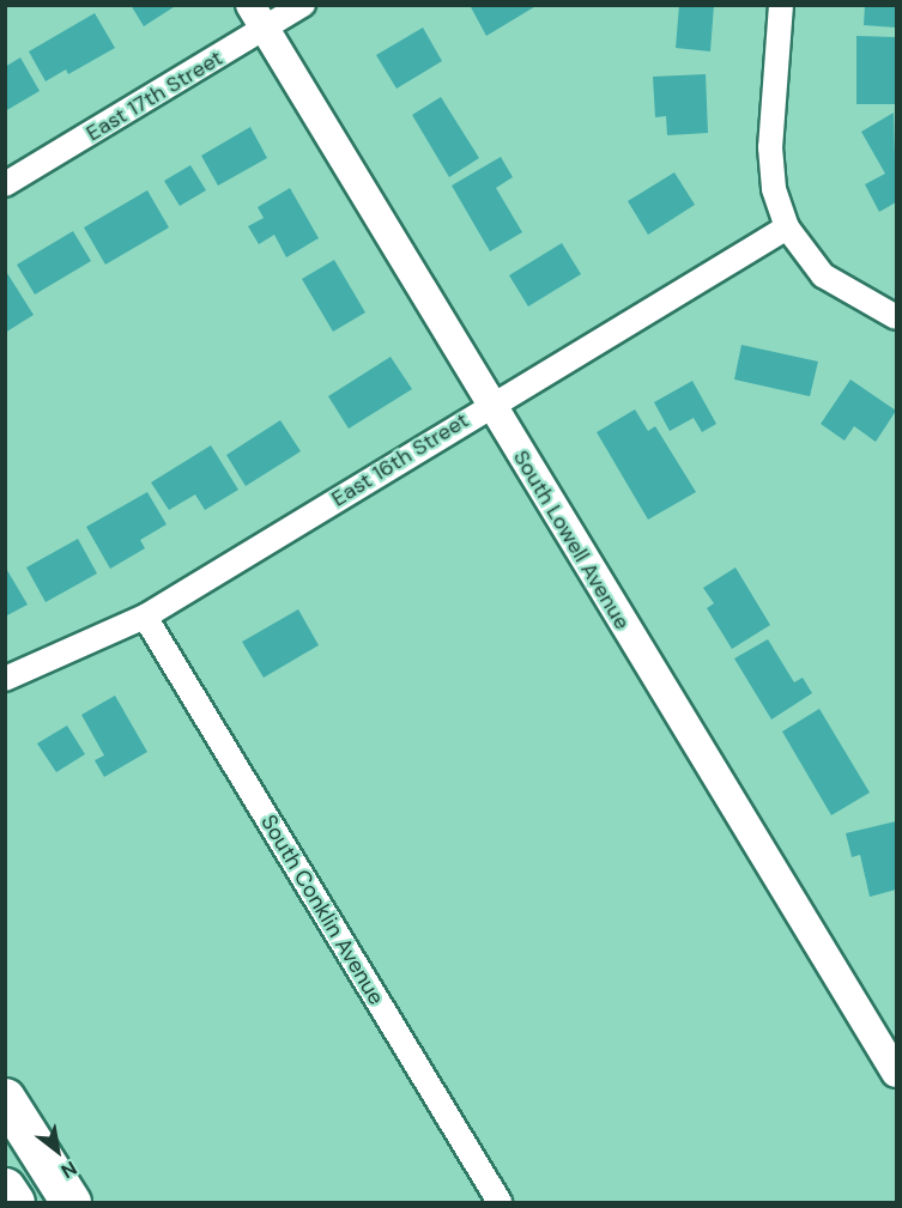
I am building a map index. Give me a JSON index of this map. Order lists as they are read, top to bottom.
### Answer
{
  "streets": {
    "street": [
      "East 17th Street",
      "East 16th Street",
      "South Lowell Avenue",
      "South Conklin Avenue"
    ]
  },
  "crossings": [
    ["East 17th Street", "South Lowell Avenue"],
    ["East 16th Street", "South Lowell Avenue"],
    ["East 16th Street", "South Conklin Avenue"]
  ],
  "north": "bottom right"
}
